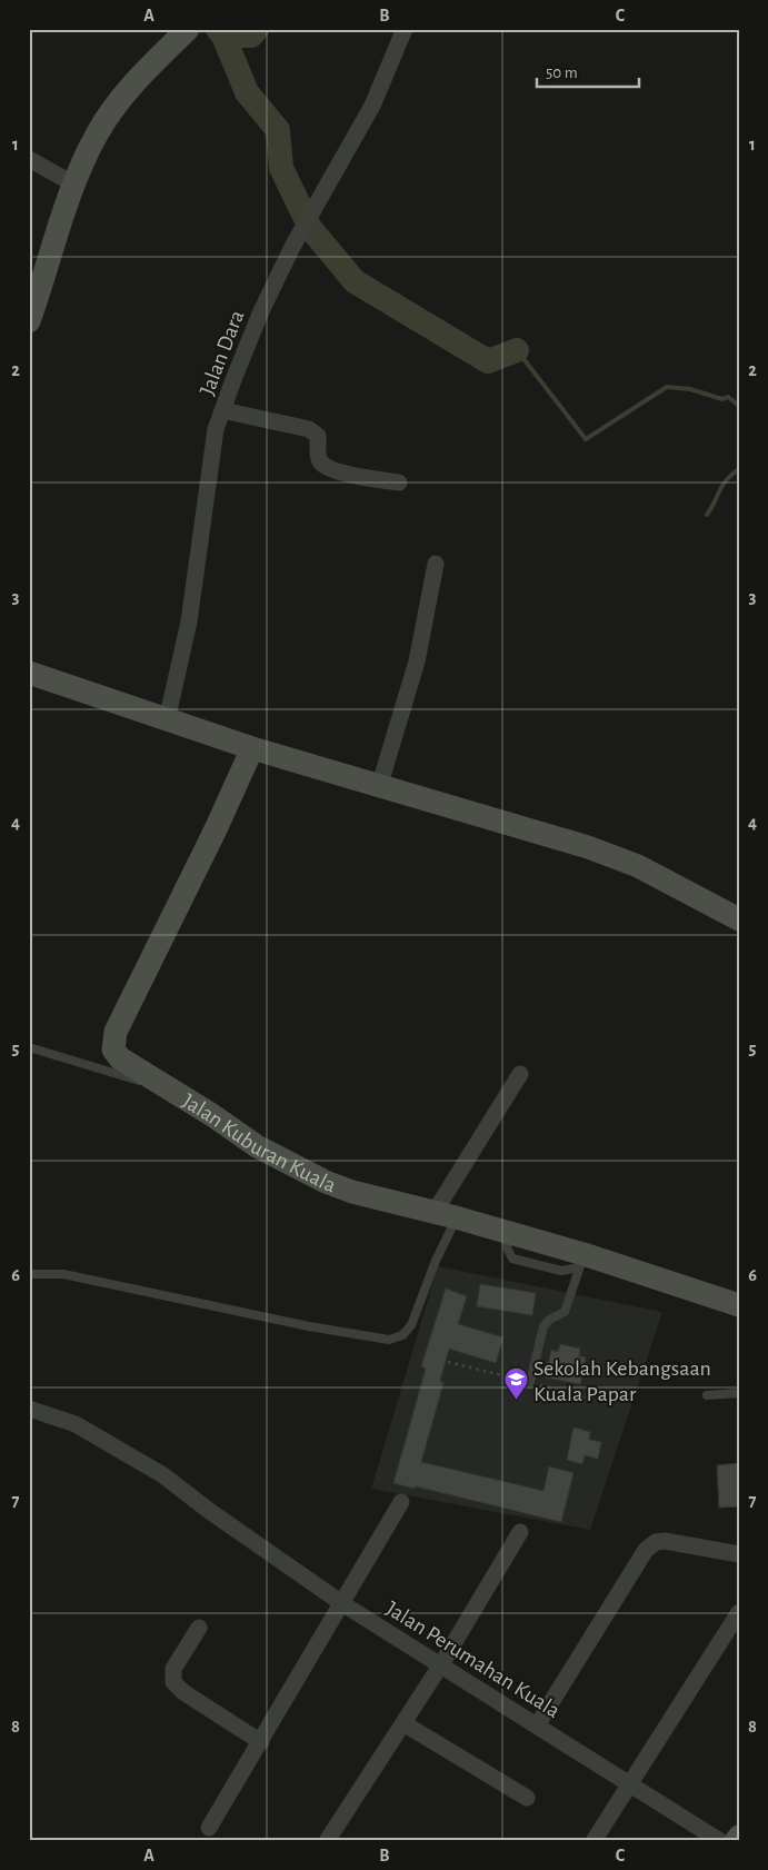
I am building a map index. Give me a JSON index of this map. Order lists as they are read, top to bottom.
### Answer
{
  "streets": {
    "main road": ["Jalan Kuburan Kuala"],
    "street": ["Jalan Dara", "Jalan Perumahan Kuala"]
  },
  "places": {
    "school or university": ["Sekolah Kebangsaan Kuala Papar"]
  },
  "scale_bar": "50 m",
  "grid": {
    "columns": ["A", "B", "C"],
    "rows": [
      "1",
      "2",
      "3",
      "4",
      "5",
      "6",
      "7",
      "8"
    ]
  }
}
